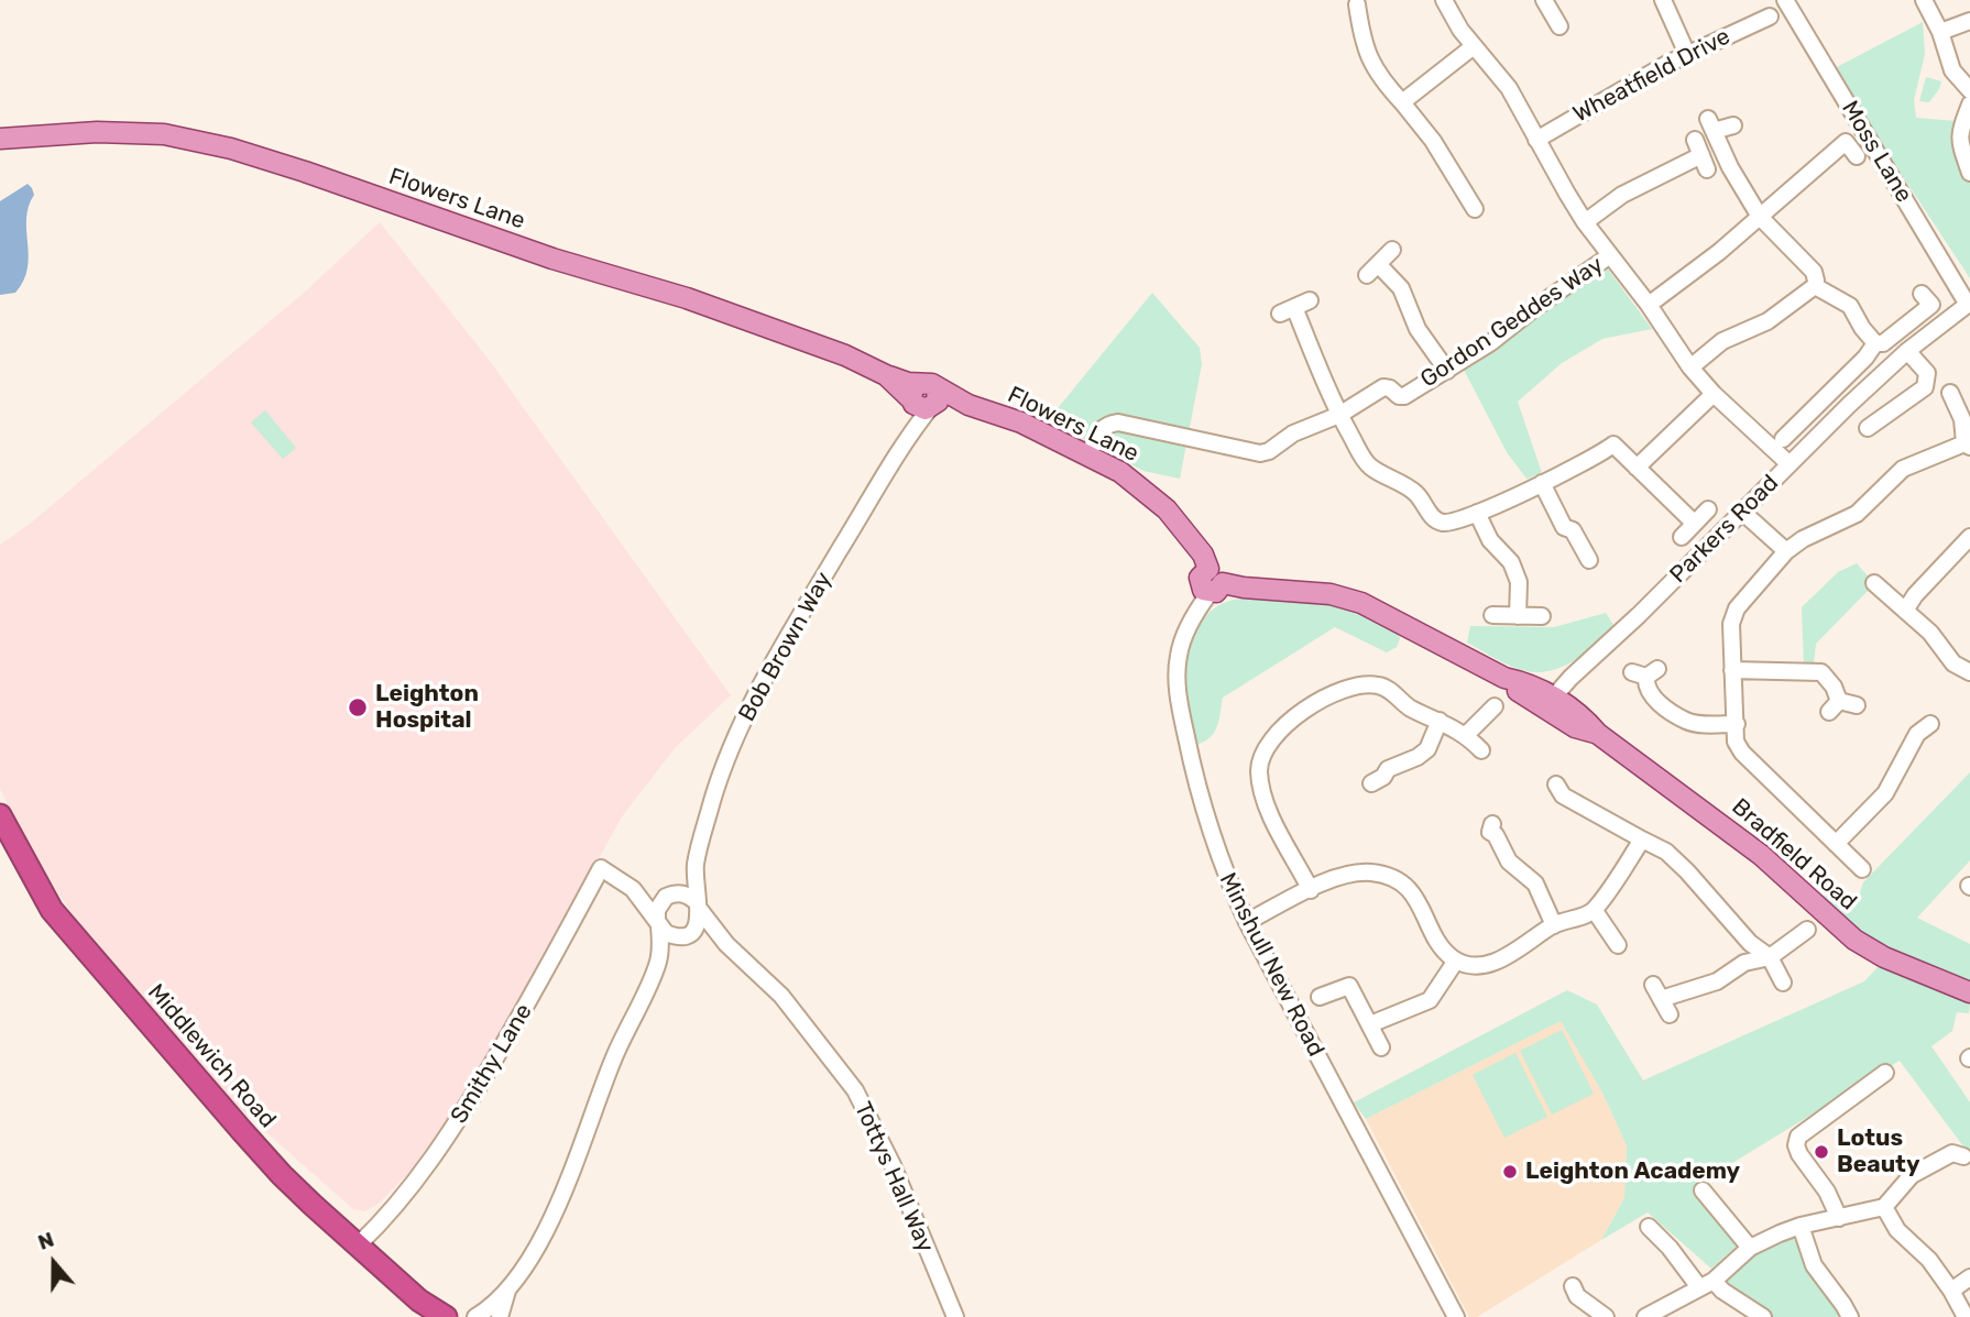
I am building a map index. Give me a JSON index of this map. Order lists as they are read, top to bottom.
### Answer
{
  "streets": {
    "highway": ["Middlewich Road"],
    "main road": ["Flowers Lane", "Bradfield Road"],
    "street": [
      "Wheatfield Drive",
      "Moss Lane",
      "Gordon Geddes Way",
      "Parkers Road",
      "Bob Brown Way",
      "Minshull New Road",
      "Smithy Lane",
      "Tottys Hall Way"
    ]
  },
  "crossings": [
    ["Moss Lane", "Parkers Road"],
    ["Flowers Lane", "Gordon Geddes Way"],
    ["Flowers Lane", "Bob Brown Way"],
    ["Flowers Lane", "Bradfield Road"],
    ["Flowers Lane", "Minshull New Road"],
    ["Parkers Road", "Bradfield Road"],
    ["Bob Brown Way", "Tottys Hall Way"],
    ["Bradfield Road", "Minshull New Road"],
    ["Middlewich Road", "Smithy Lane"]
  ],
  "places": ["Leighton Hospital", "Lotus Beauty", "Leighton Academy"],
  "north": "top"
}
